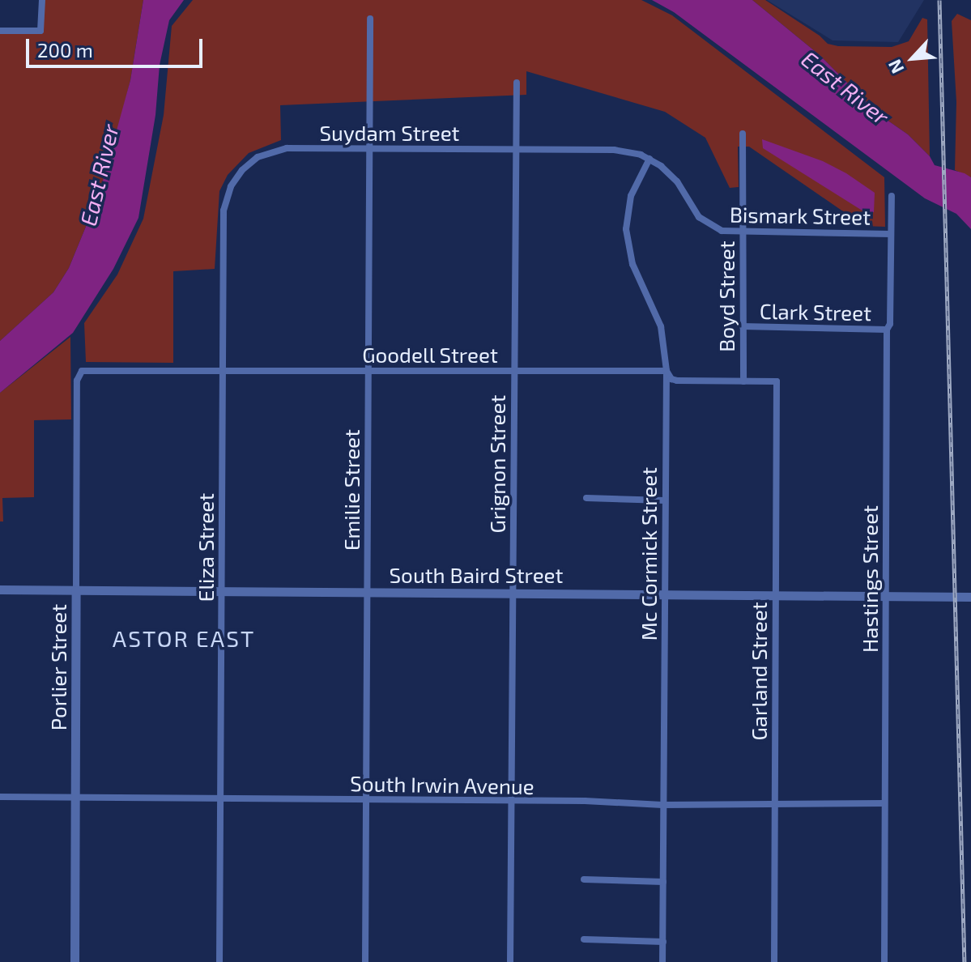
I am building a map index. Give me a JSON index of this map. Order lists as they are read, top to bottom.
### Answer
{
  "streets": {
    "street": [
      "Suydam Street",
      "Bismark Street",
      "Boyd Street",
      "Clark Street",
      "Goodell Street",
      "Grignon Street",
      "Emilie Street",
      "Eliza Street",
      "Mc Cormick Street",
      "South Baird Street",
      "Hastings Street",
      "Porlier Street",
      "Garland Street",
      "South Irwin Avenue"
    ]
  },
  "crossings": [
    ["Suydam Street", "Bismark Street"],
    ["Suydam Street", "Grignon Street"],
    ["Suydam Street", "Emilie Street"],
    ["Suydam Street", "Eliza Street"],
    ["Bismark Street", "Boyd Street"],
    ["Bismark Street", "Mc Cormick Street"],
    ["Bismark Street", "Hastings Street"],
    ["Boyd Street", "Clark Street"],
    ["Boyd Street", "Goodell Street"],
    ["Clark Street", "Hastings Street"],
    ["Goodell Street", "Grignon Street"],
    ["Goodell Street", "Emilie Street"],
    ["Goodell Street", "Eliza Street"],
    ["Goodell Street", "Mc Cormick Street"],
    ["Goodell Street", "Porlier Street"],
    ["Goodell Street", "Garland Street"],
    ["Grignon Street", "South Baird Street"],
    ["Grignon Street", "South Irwin Avenue"],
    ["Emilie Street", "South Baird Street"],
    ["Emilie Street", "South Irwin Avenue"],
    ["Eliza Street", "South Baird Street"],
    ["Eliza Street", "South Irwin Avenue"],
    ["Mc Cormick Street", "South Baird Street"],
    ["Mc Cormick Street", "South Irwin Avenue"],
    ["South Baird Street", "Hastings Street"],
    ["South Baird Street", "Porlier Street"],
    ["South Baird Street", "Garland Street"],
    ["Hastings Street", "South Irwin Avenue"],
    ["Porlier Street", "South Irwin Avenue"],
    ["Garland Street", "South Irwin Avenue"]
  ],
  "districts": ["ASTOR EAST"],
  "water": ["East River"],
  "scale_bar": "200 m",
  "north": "bottom left"
}
